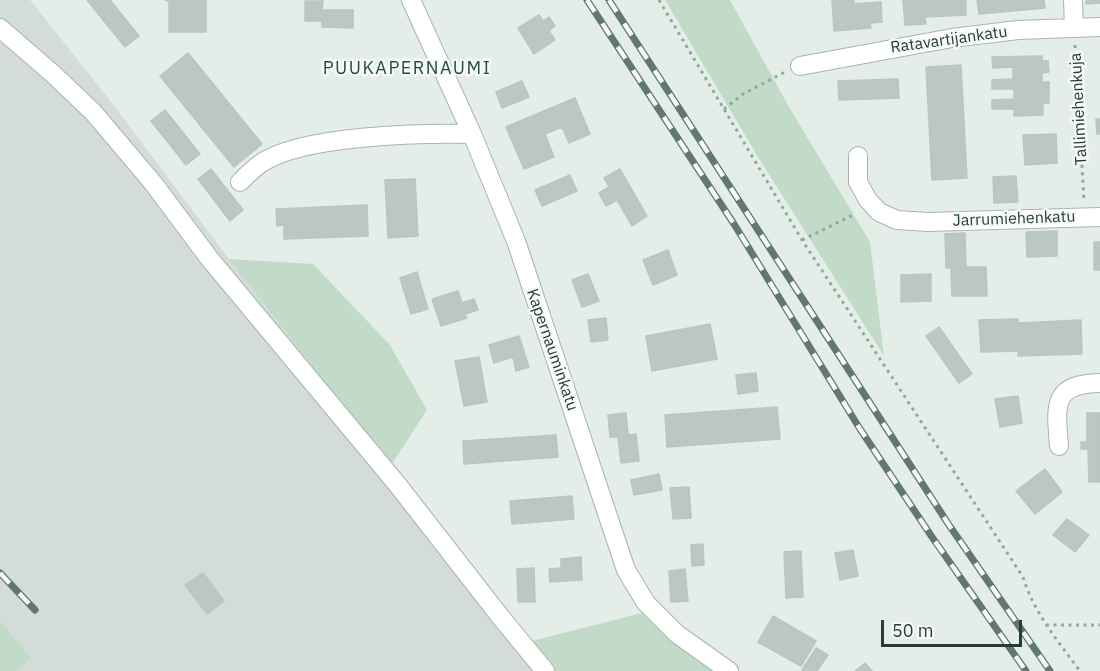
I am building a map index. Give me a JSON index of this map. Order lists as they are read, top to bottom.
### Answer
{
  "streets": {
    "street": ["Ratavartijankatu", "Jarrumiehenkatu", "Kapernauminkatu"],
    "path": ["Tallimiehenkuja"]
  },
  "crossings": [
    ["Ratavartijankatu", "Tallimiehenkuja"],
    ["Tallimiehenkuja", "Jarrumiehenkatu"]
  ],
  "districts": ["PUUKAPERNAUMI"],
  "scale_bar": "50 m"
}
